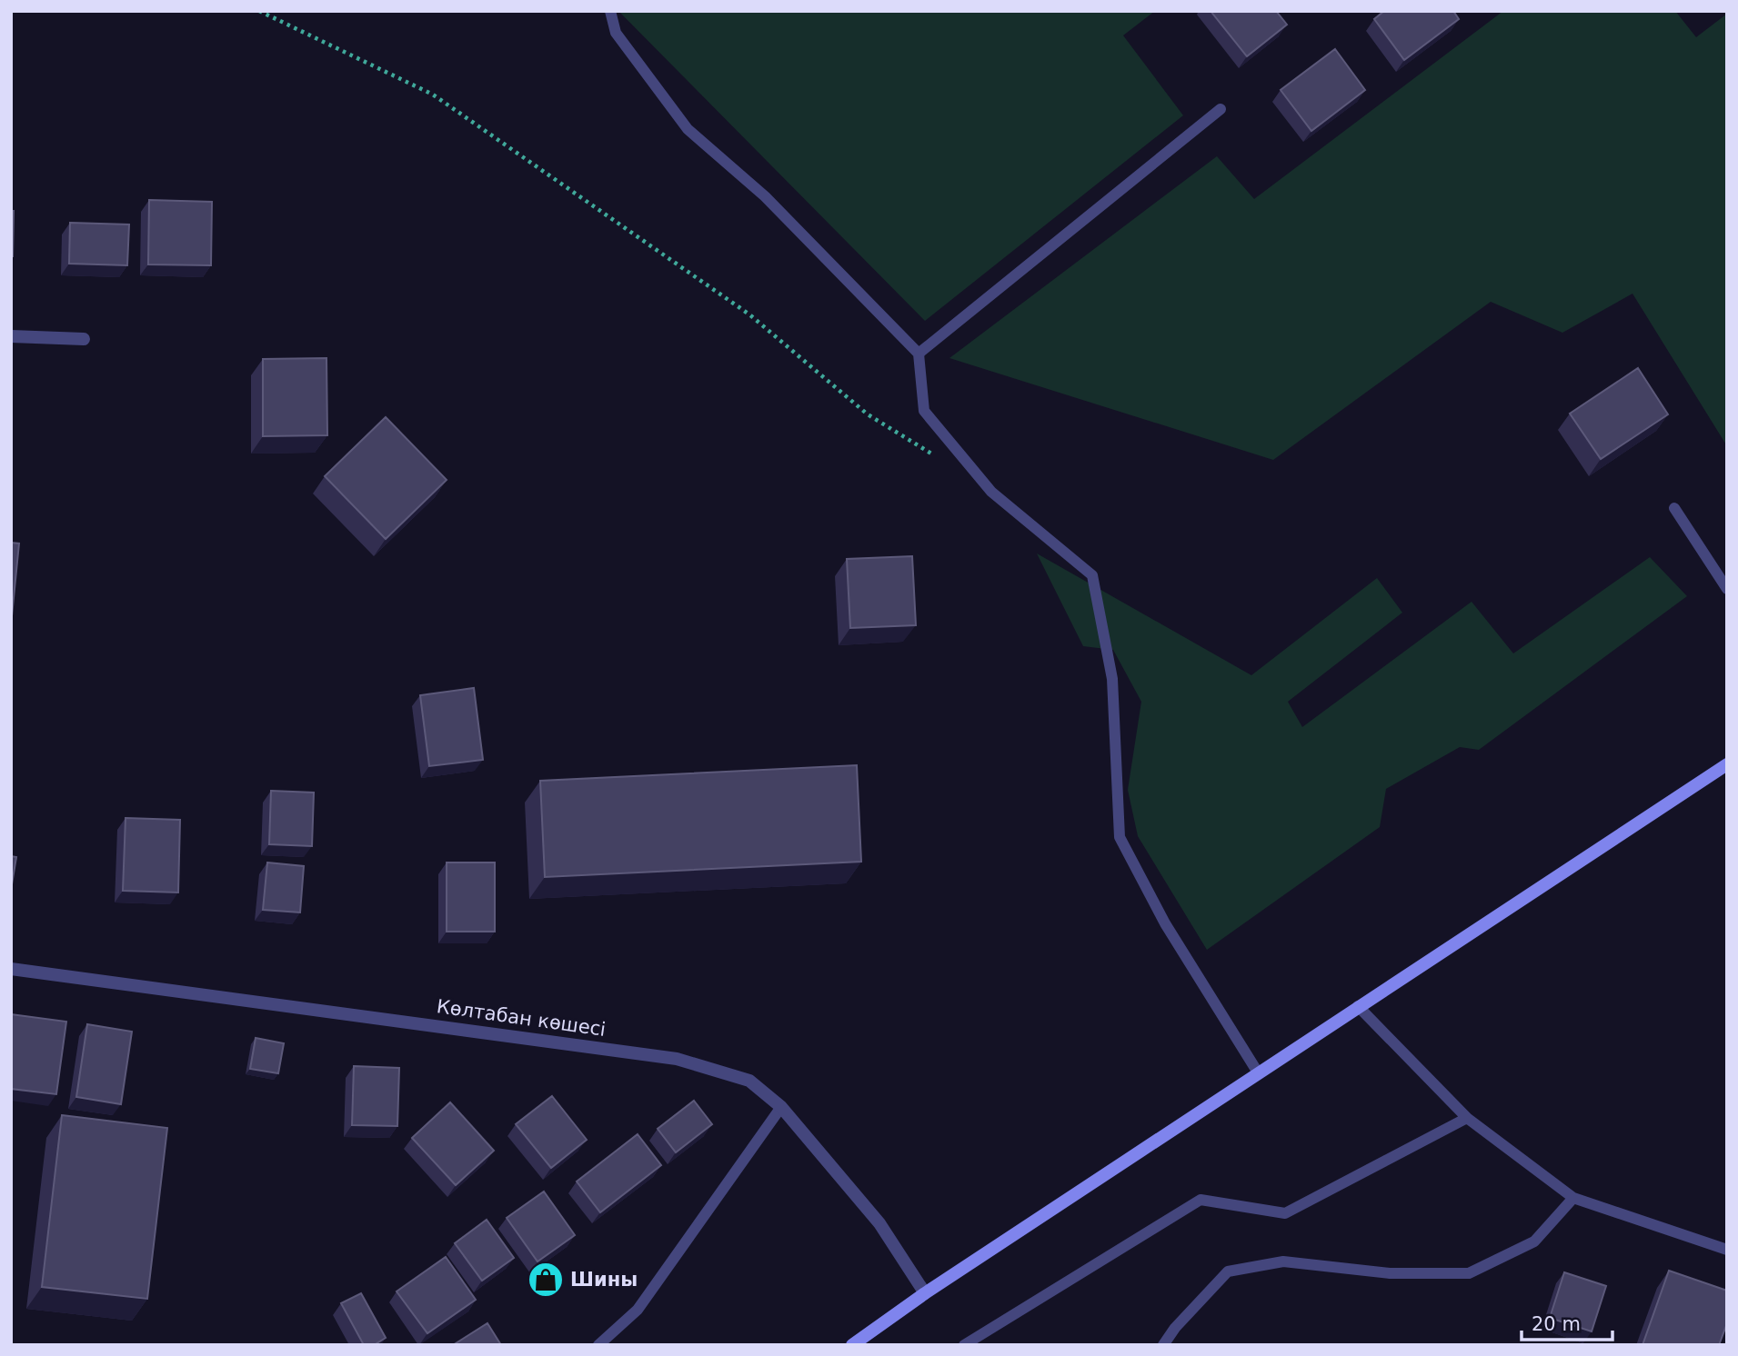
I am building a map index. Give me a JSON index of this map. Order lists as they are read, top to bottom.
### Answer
{
  "streets": {
    "street": ["Көлтабан көшесі"]
  },
  "places": {
    "shop": ["Шины"]
  },
  "scale_bar": "20 m"
}
